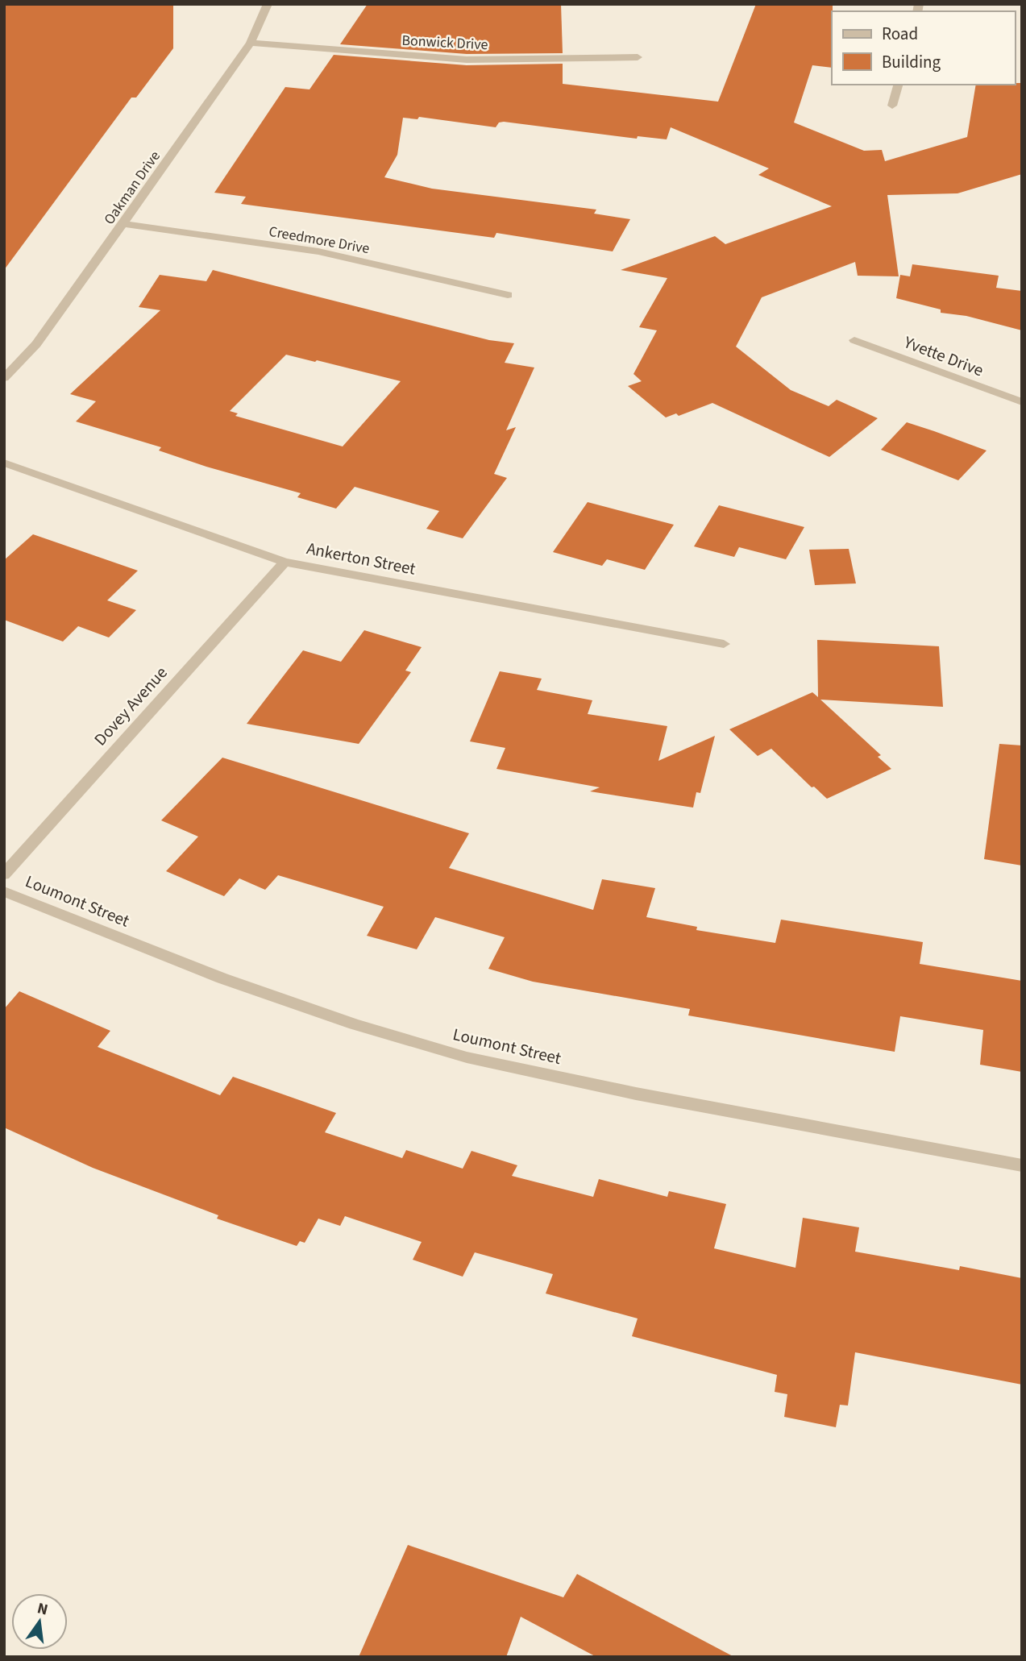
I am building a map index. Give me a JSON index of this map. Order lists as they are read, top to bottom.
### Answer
{
  "streets": {
    "street": [
      "Bonwick Drive",
      "Oakman Drive",
      "Creedmore Drive",
      "Yvette Drive",
      "Ankerton Street",
      "Dovey Avenue",
      "Loumont Street"
    ]
  },
  "crossings": [
    ["Bonwick Drive", "Oakman Drive"],
    ["Oakman Drive", "Creedmore Drive"],
    ["Ankerton Street", "Dovey Avenue"]
  ],
  "legend": ["Road", "Building"],
  "north": "top"
}
